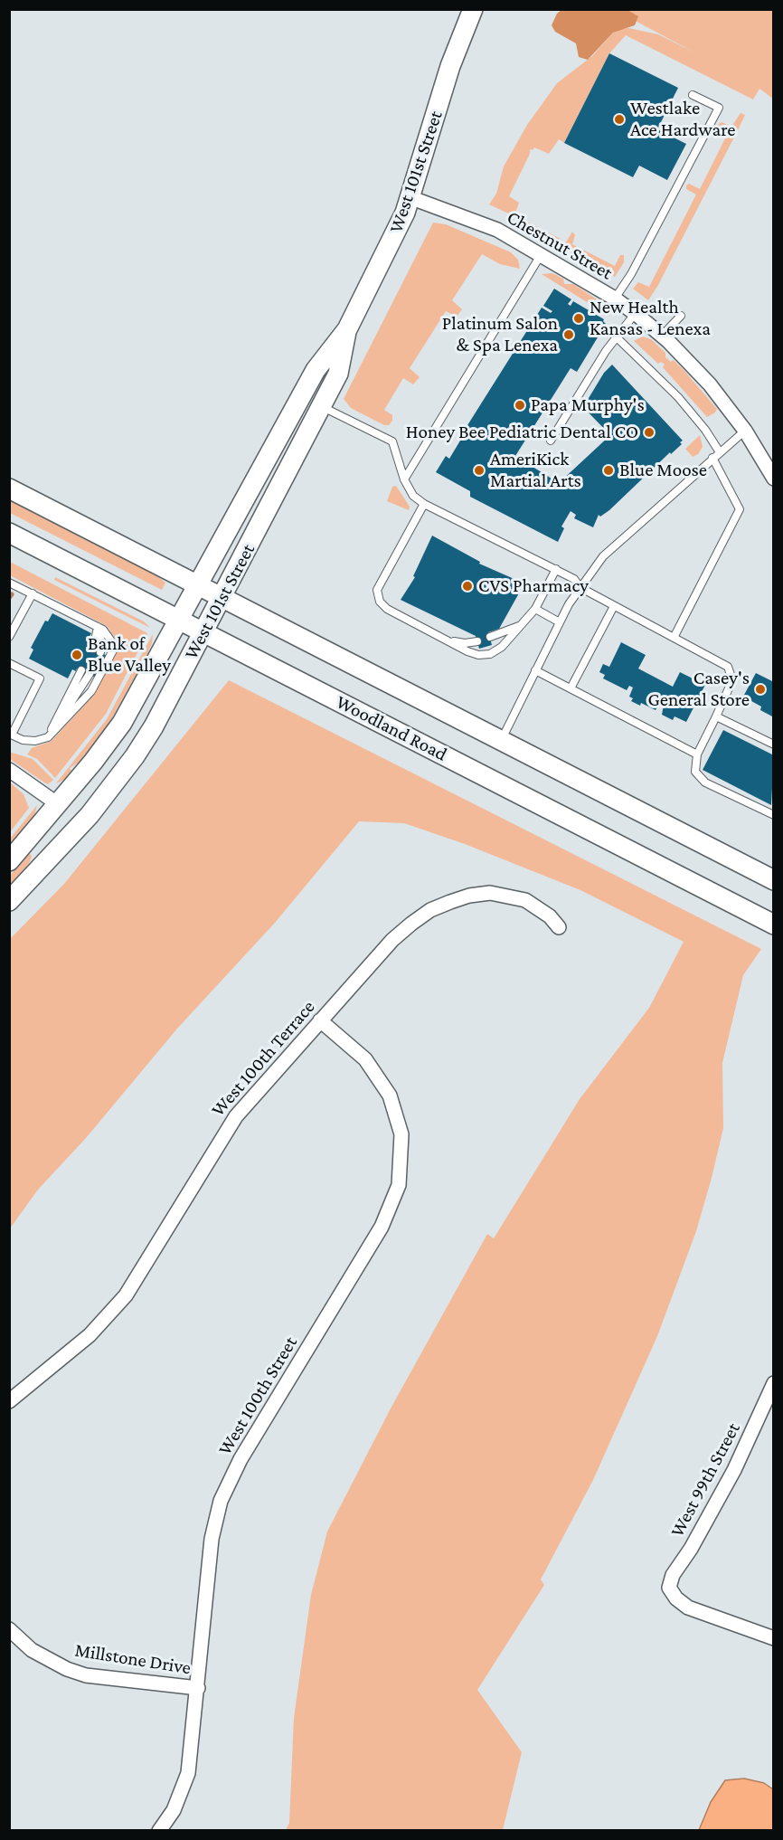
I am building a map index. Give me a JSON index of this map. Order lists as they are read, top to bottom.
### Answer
{
  "streets": {
    "main road": ["West 101st Street", "Woodland Road"],
    "street": [
      "Chestnut Street",
      "West 100th Terrace",
      "West 100th Street",
      "West 99th Street",
      "Millstone Drive"
    ]
  },
  "crossings": [
    ["West 101st Street", "Chestnut Street"],
    ["West 101st Street", "Woodland Road"],
    ["West 100th Terrace", "West 100th Street"],
    ["West 100th Street", "Millstone Drive"]
  ],
  "places": [
    "Westlake Ace Hardware",
    "New Health Kansas - Lenexa",
    "Platinum Salon & Spa Lenexa",
    "Papa Murphy's",
    "Honey Bee Pediatric Dental CO",
    "AmeriKick Martial Arts",
    "Blue Moose",
    "CVS Pharmacy",
    "Bank of Blue Valley",
    "Casey's General Store"
  ]
}
